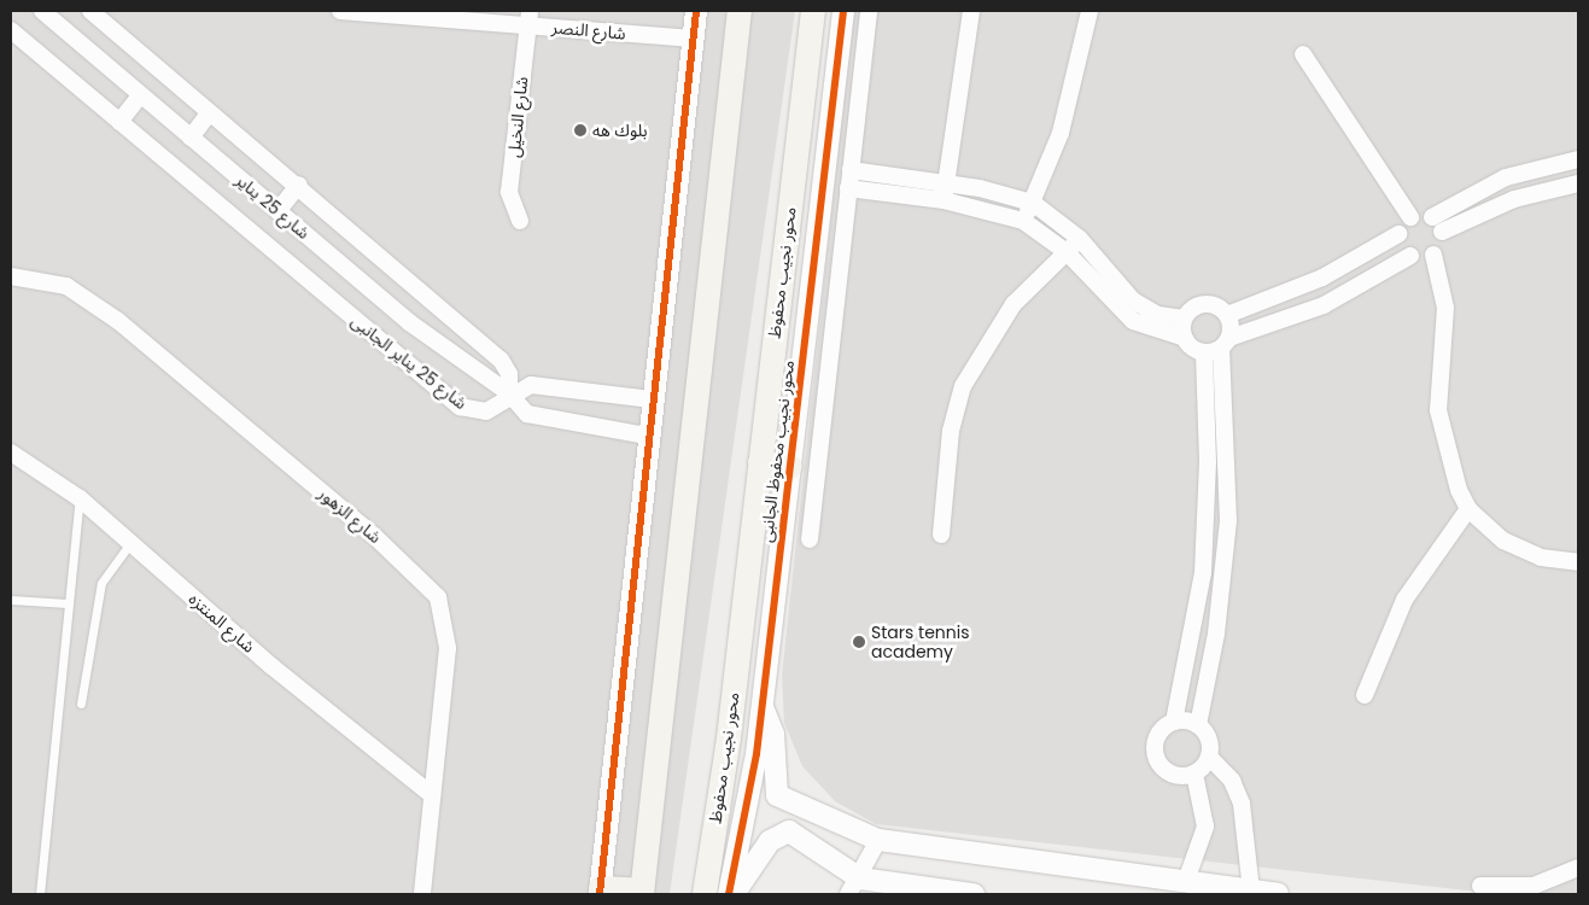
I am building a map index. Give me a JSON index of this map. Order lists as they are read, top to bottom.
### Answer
{
  "streets": {
    "main road": ["محور نجيب محفوظ"],
    "street": [
      "شارع النصر",
      "شارع النخيل",
      "شارع 25 يناير",
      "شارع 25 يناير الجانبى",
      "محور نجيب محفوظ الجانبى",
      "شارع الزهور",
      "شارع المنتزه"
    ]
  },
  "crossings": [
    ["شارع النصر", "شارع النخيل"],
    ["شارع 25 يناير", "شارع 25 يناير الجانبى"],
    ["شارع الزهور", "شارع المنتزه"]
  ],
  "places": ["بلوك هه", "Stars tennis academy"]
}
